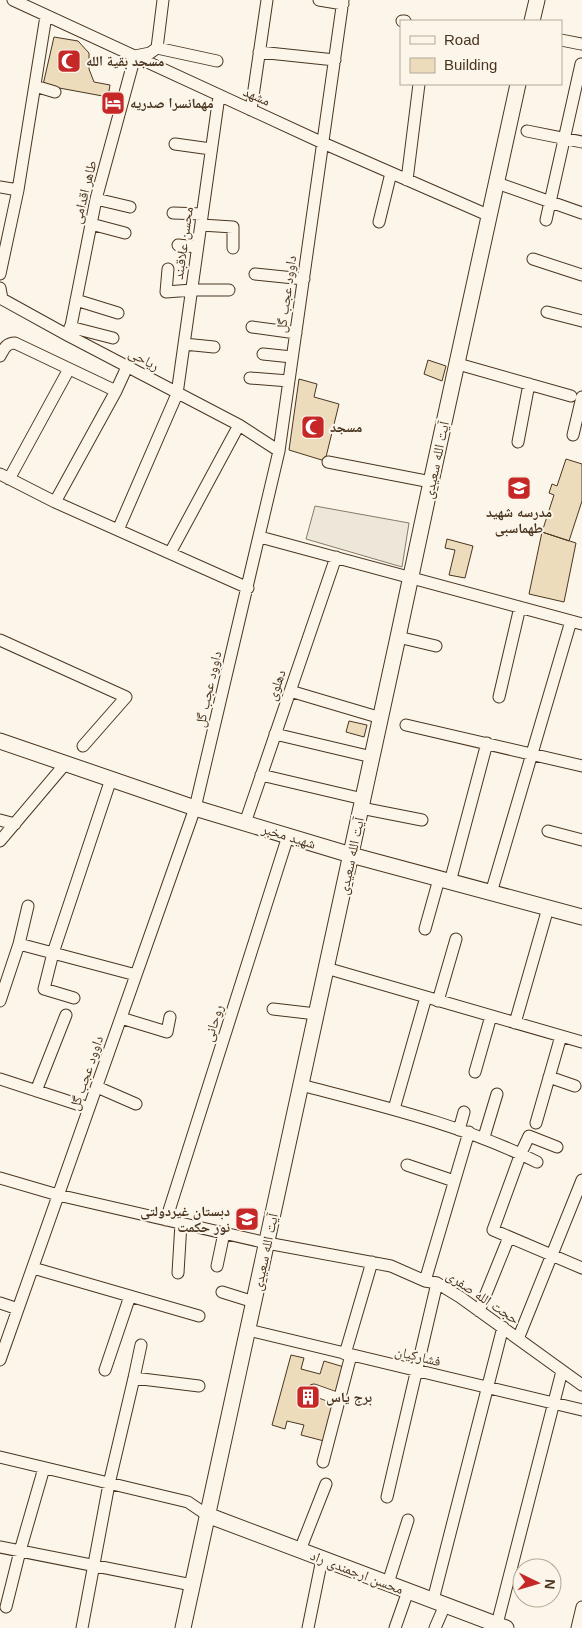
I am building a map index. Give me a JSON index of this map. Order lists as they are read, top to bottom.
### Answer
{
  "streets": {
    "main road": ["آیت الله سعیدی", "شهید مخبر", "محسن ارجمندی راد"],
    "street": [
      "مشهد",
      "طاهر اقدامی",
      "محسن علاقبند",
      "داوود عجب گل",
      "ریاحی",
      "دهلوی",
      "روحانی",
      "حجت الله صفری",
      "فشارکیان"
    ]
  },
  "crossings": [
    ["مشهد", "طاهر اقدامی"],
    ["مشهد", "محسن علاقبند"],
    ["مشهد", "داوود عجب گل"],
    ["مشهد", "آیت الله سعیدی"],
    ["طاهر اقدامی", "ریاحی"],
    ["محسن علاقبند", "ریاحی"],
    ["داوود عجب گل", "ریاحی"],
    ["داوود عجب گل", "شهید مخبر"],
    ["داوود عجب گل", "حجت الله صفری"],
    ["آیت الله سعیدی", "شهید مخبر"],
    ["آیت الله سعیدی", "حجت الله صفری"],
    ["آیت الله سعیدی", "فشارکیان"],
    ["آیت الله سعیدی", "محسن ارجمندی راد"],
    ["دهلوی", "شهید مخبر"],
    ["شهید مخبر", "روحانی"],
    ["روحانی", "حجت الله صفری"]
  ],
  "places": {
    "mosque": ["مسجد بقیة الله", "مسجد"],
    "hotel": ["مهمانسرا صدریه"],
    "school or university": ["مدرسه شهید طهماسبی", "دبستان غیردولتی نور حکمت"],
    "building": ["برج یاس"]
  },
  "legend": ["Road", "Building"],
  "north": "right"
}
